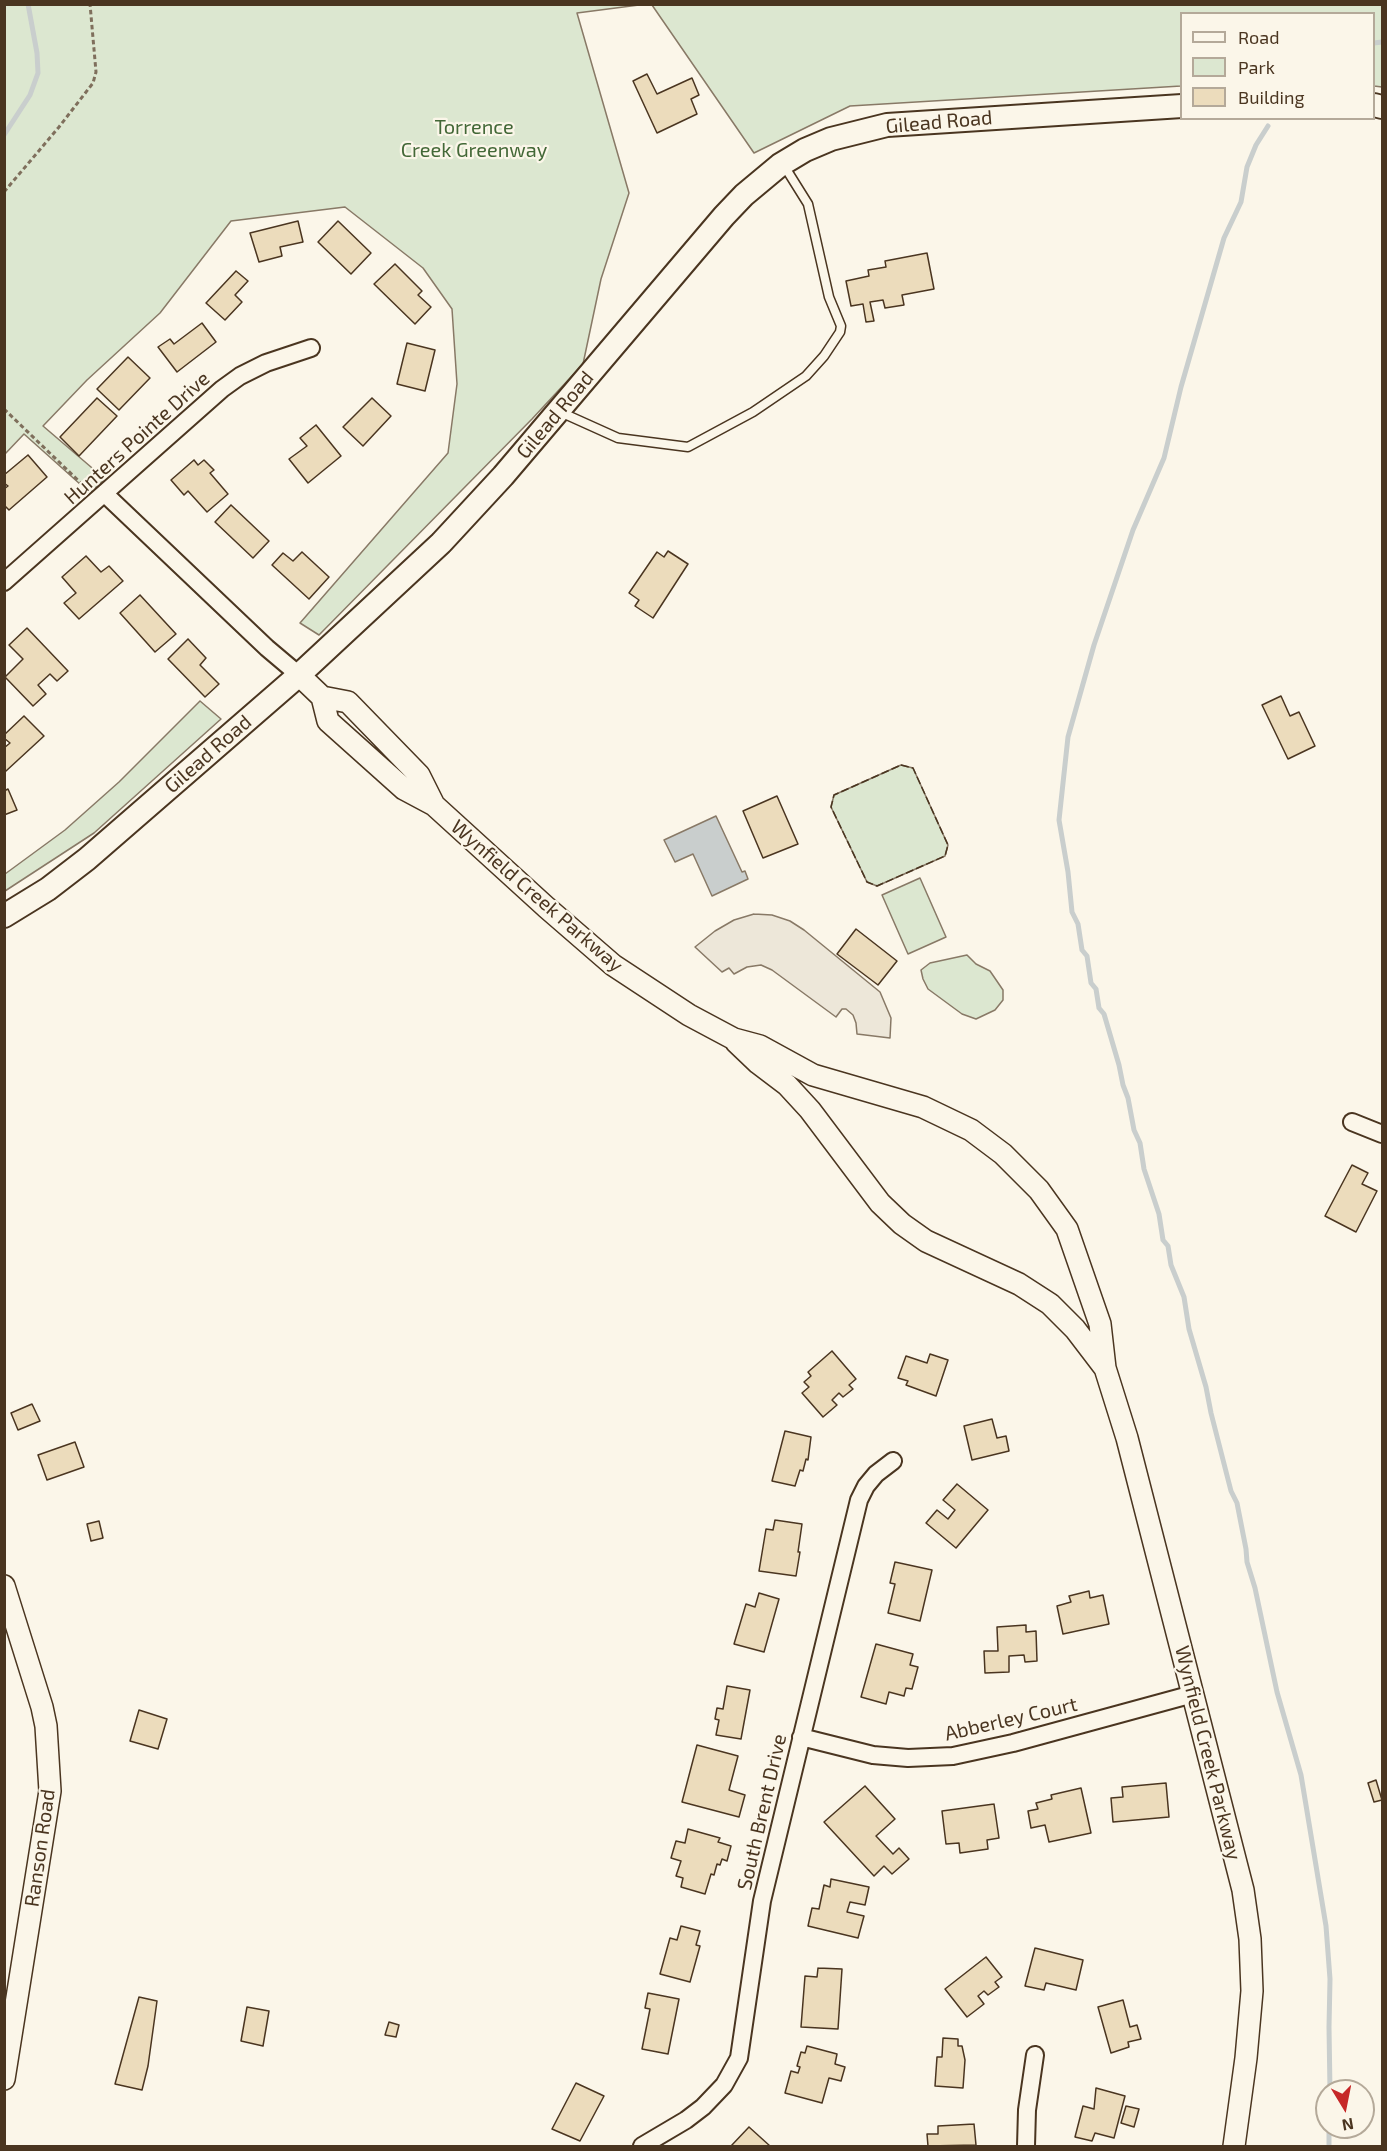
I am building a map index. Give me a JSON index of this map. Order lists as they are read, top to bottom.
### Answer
{
  "streets": {
    "main road": ["Gilead Road"],
    "street": [
      "Hunters Pointe Drive",
      "Wynfield Creek Parkway",
      "Abberley Court",
      "South Brent Drive",
      "Ranson Road"
    ]
  },
  "crossings": [
    ["Gilead Road", "Wynfield Creek Parkway"],
    ["Hunters Pointe Drive", "Wynfield Creek Parkway"],
    ["Wynfield Creek Parkway", "Abberley Court"],
    ["Abberley Court", "South Brent Drive"]
  ],
  "parks": ["Torrence Creek Greenway"],
  "legend": ["Road", "Park", "Building"],
  "north": "bottom"
}
